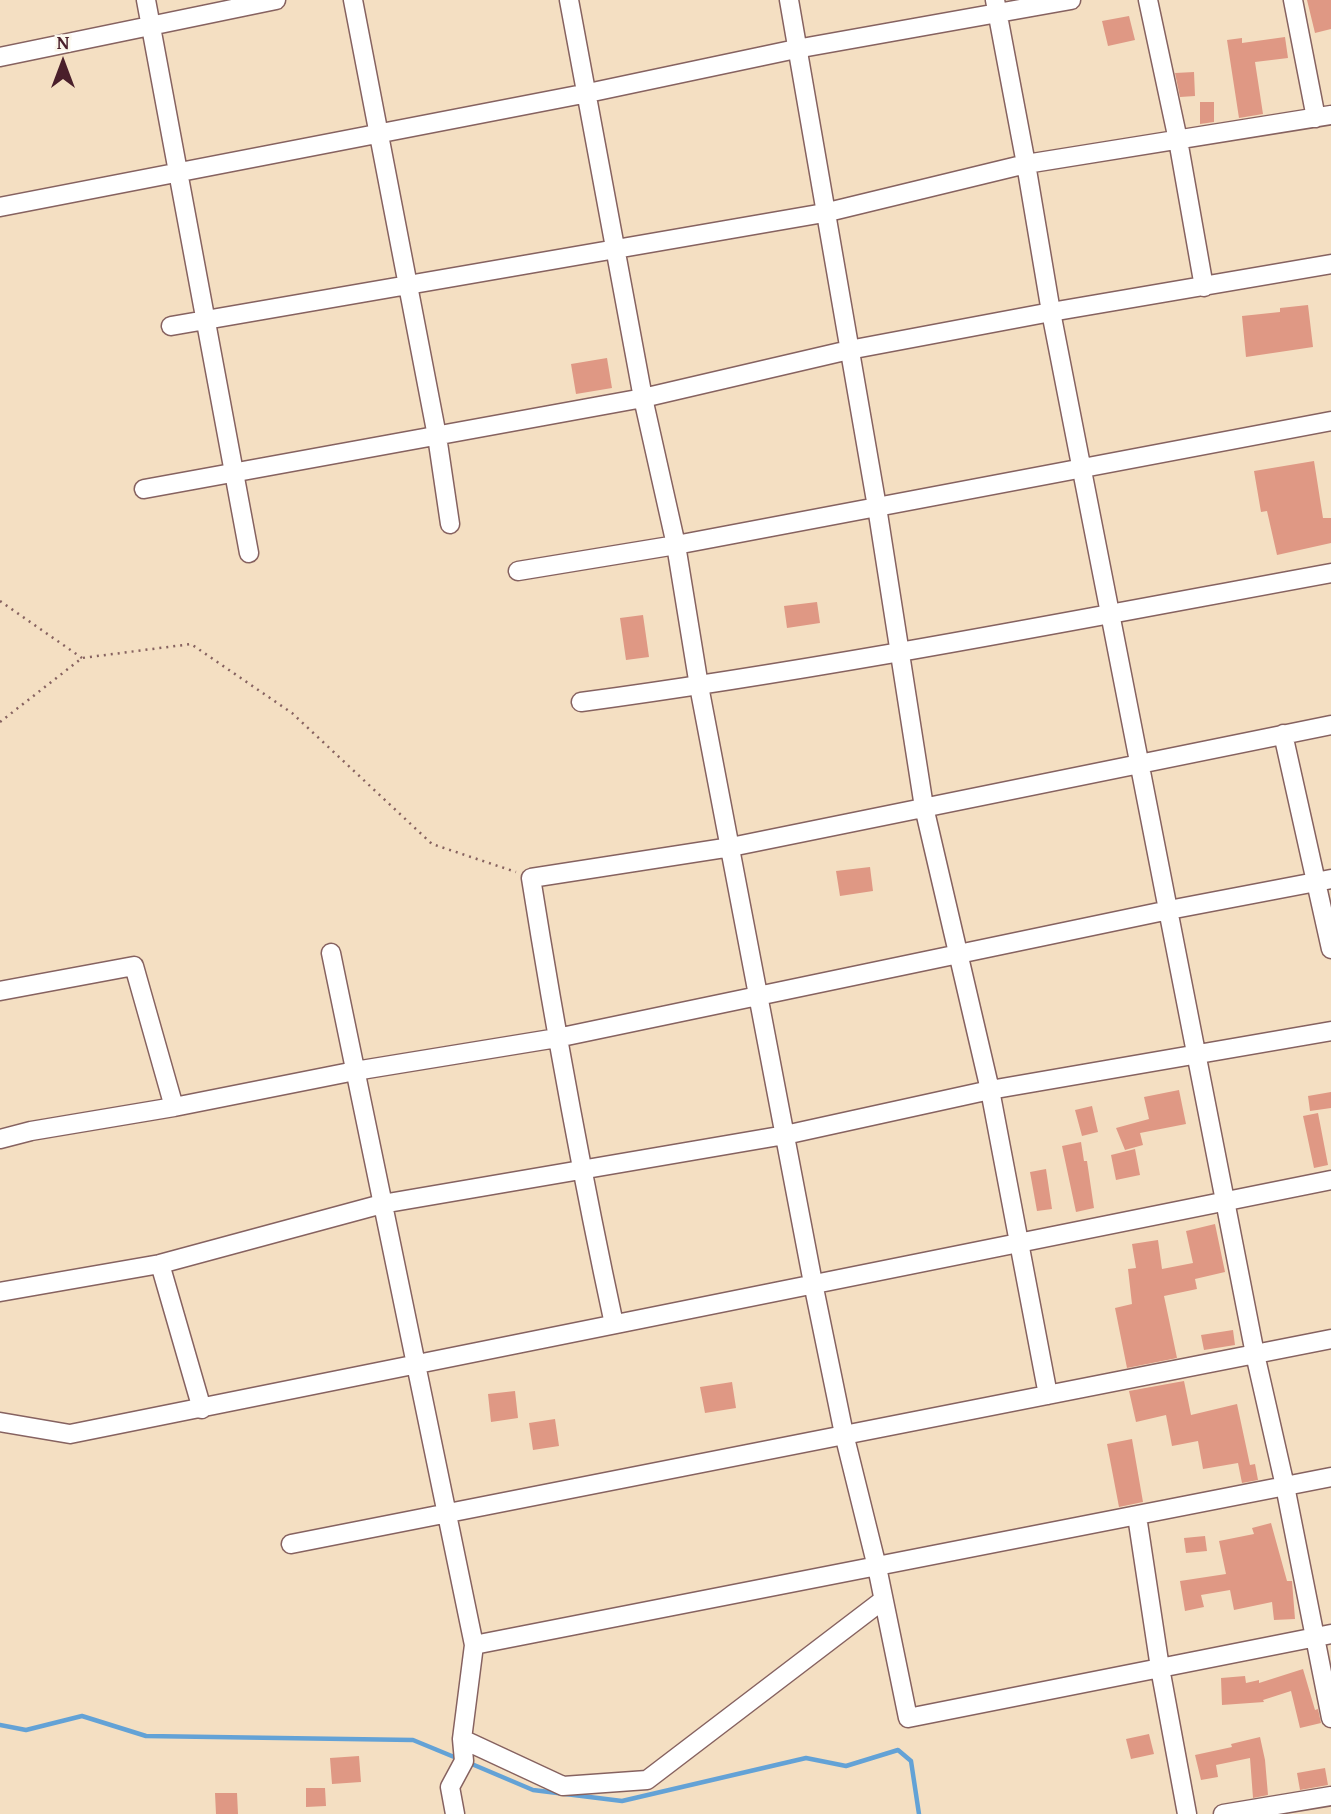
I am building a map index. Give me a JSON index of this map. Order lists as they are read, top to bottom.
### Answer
{
  "north": "top"
}
